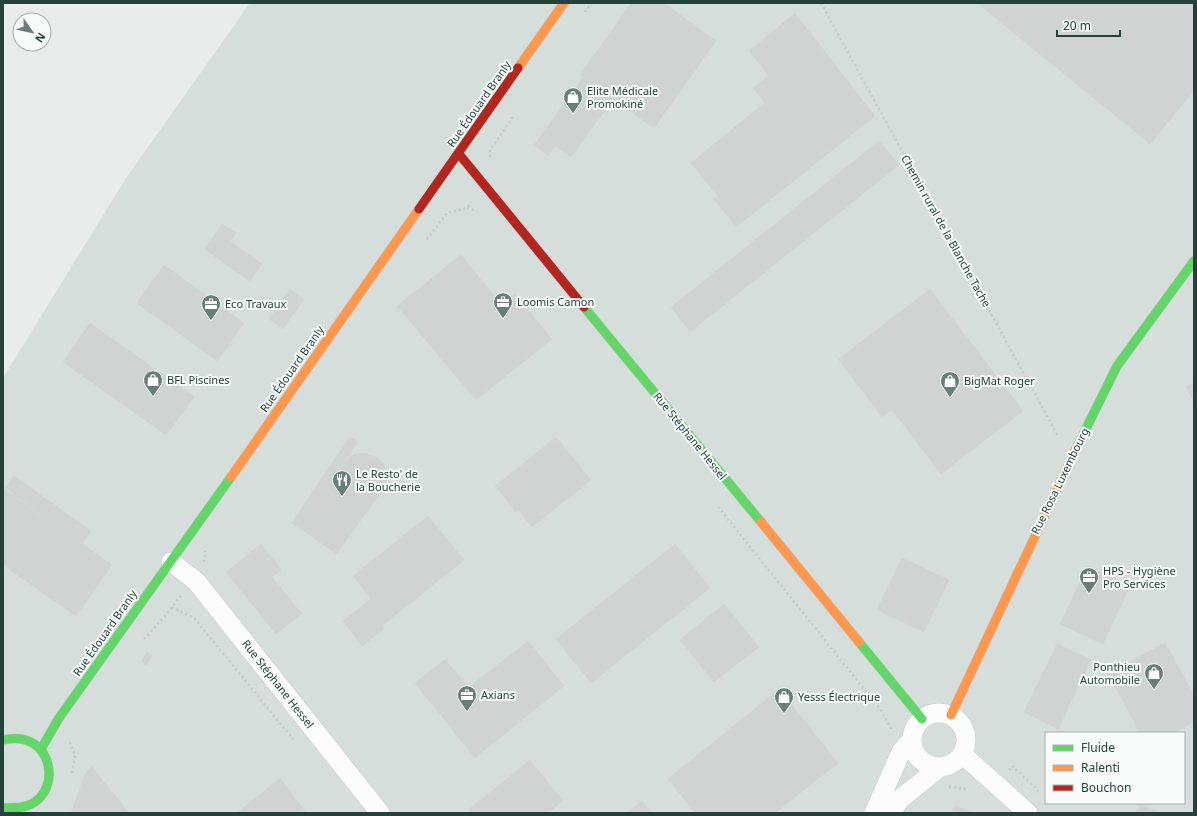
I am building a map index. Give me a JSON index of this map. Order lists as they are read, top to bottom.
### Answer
{
  "streets": {
    "street": ["Rue Édouard Branly", "Rue Stéphane Hessel", "Rue Rosa Luxembourg"],
    "path": ["Chemin rural de la Blanche Tache"]
  },
  "crossings": [
    ["Rue Édouard Branly", "Rue Stéphane Hessel"],
    ["Chemin rural de la Blanche Tache", "Rue Rosa Luxembourg"],
    ["Rue Stéphane Hessel", "Rue Rosa Luxembourg"]
  ],
  "places": {
    "shop": [
      "Elite Médicale Promokiné",
      "BFL Piscines",
      "BigMat Roger",
      "Ponthieu Automobile",
      "Yesss Électrique"
    ],
    "office": [
      "Loomis Camon",
      "Eco Travaux",
      "HPS - Hygiène Pro Services",
      "Axians"
    ],
    "restaurant": ["Le Resto' de la Boucherie"]
  },
  "legend": ["Fluide", "Ralenti", "Bouchon"],
  "scale_bar": "20 m",
  "north": "bottom right"
}
